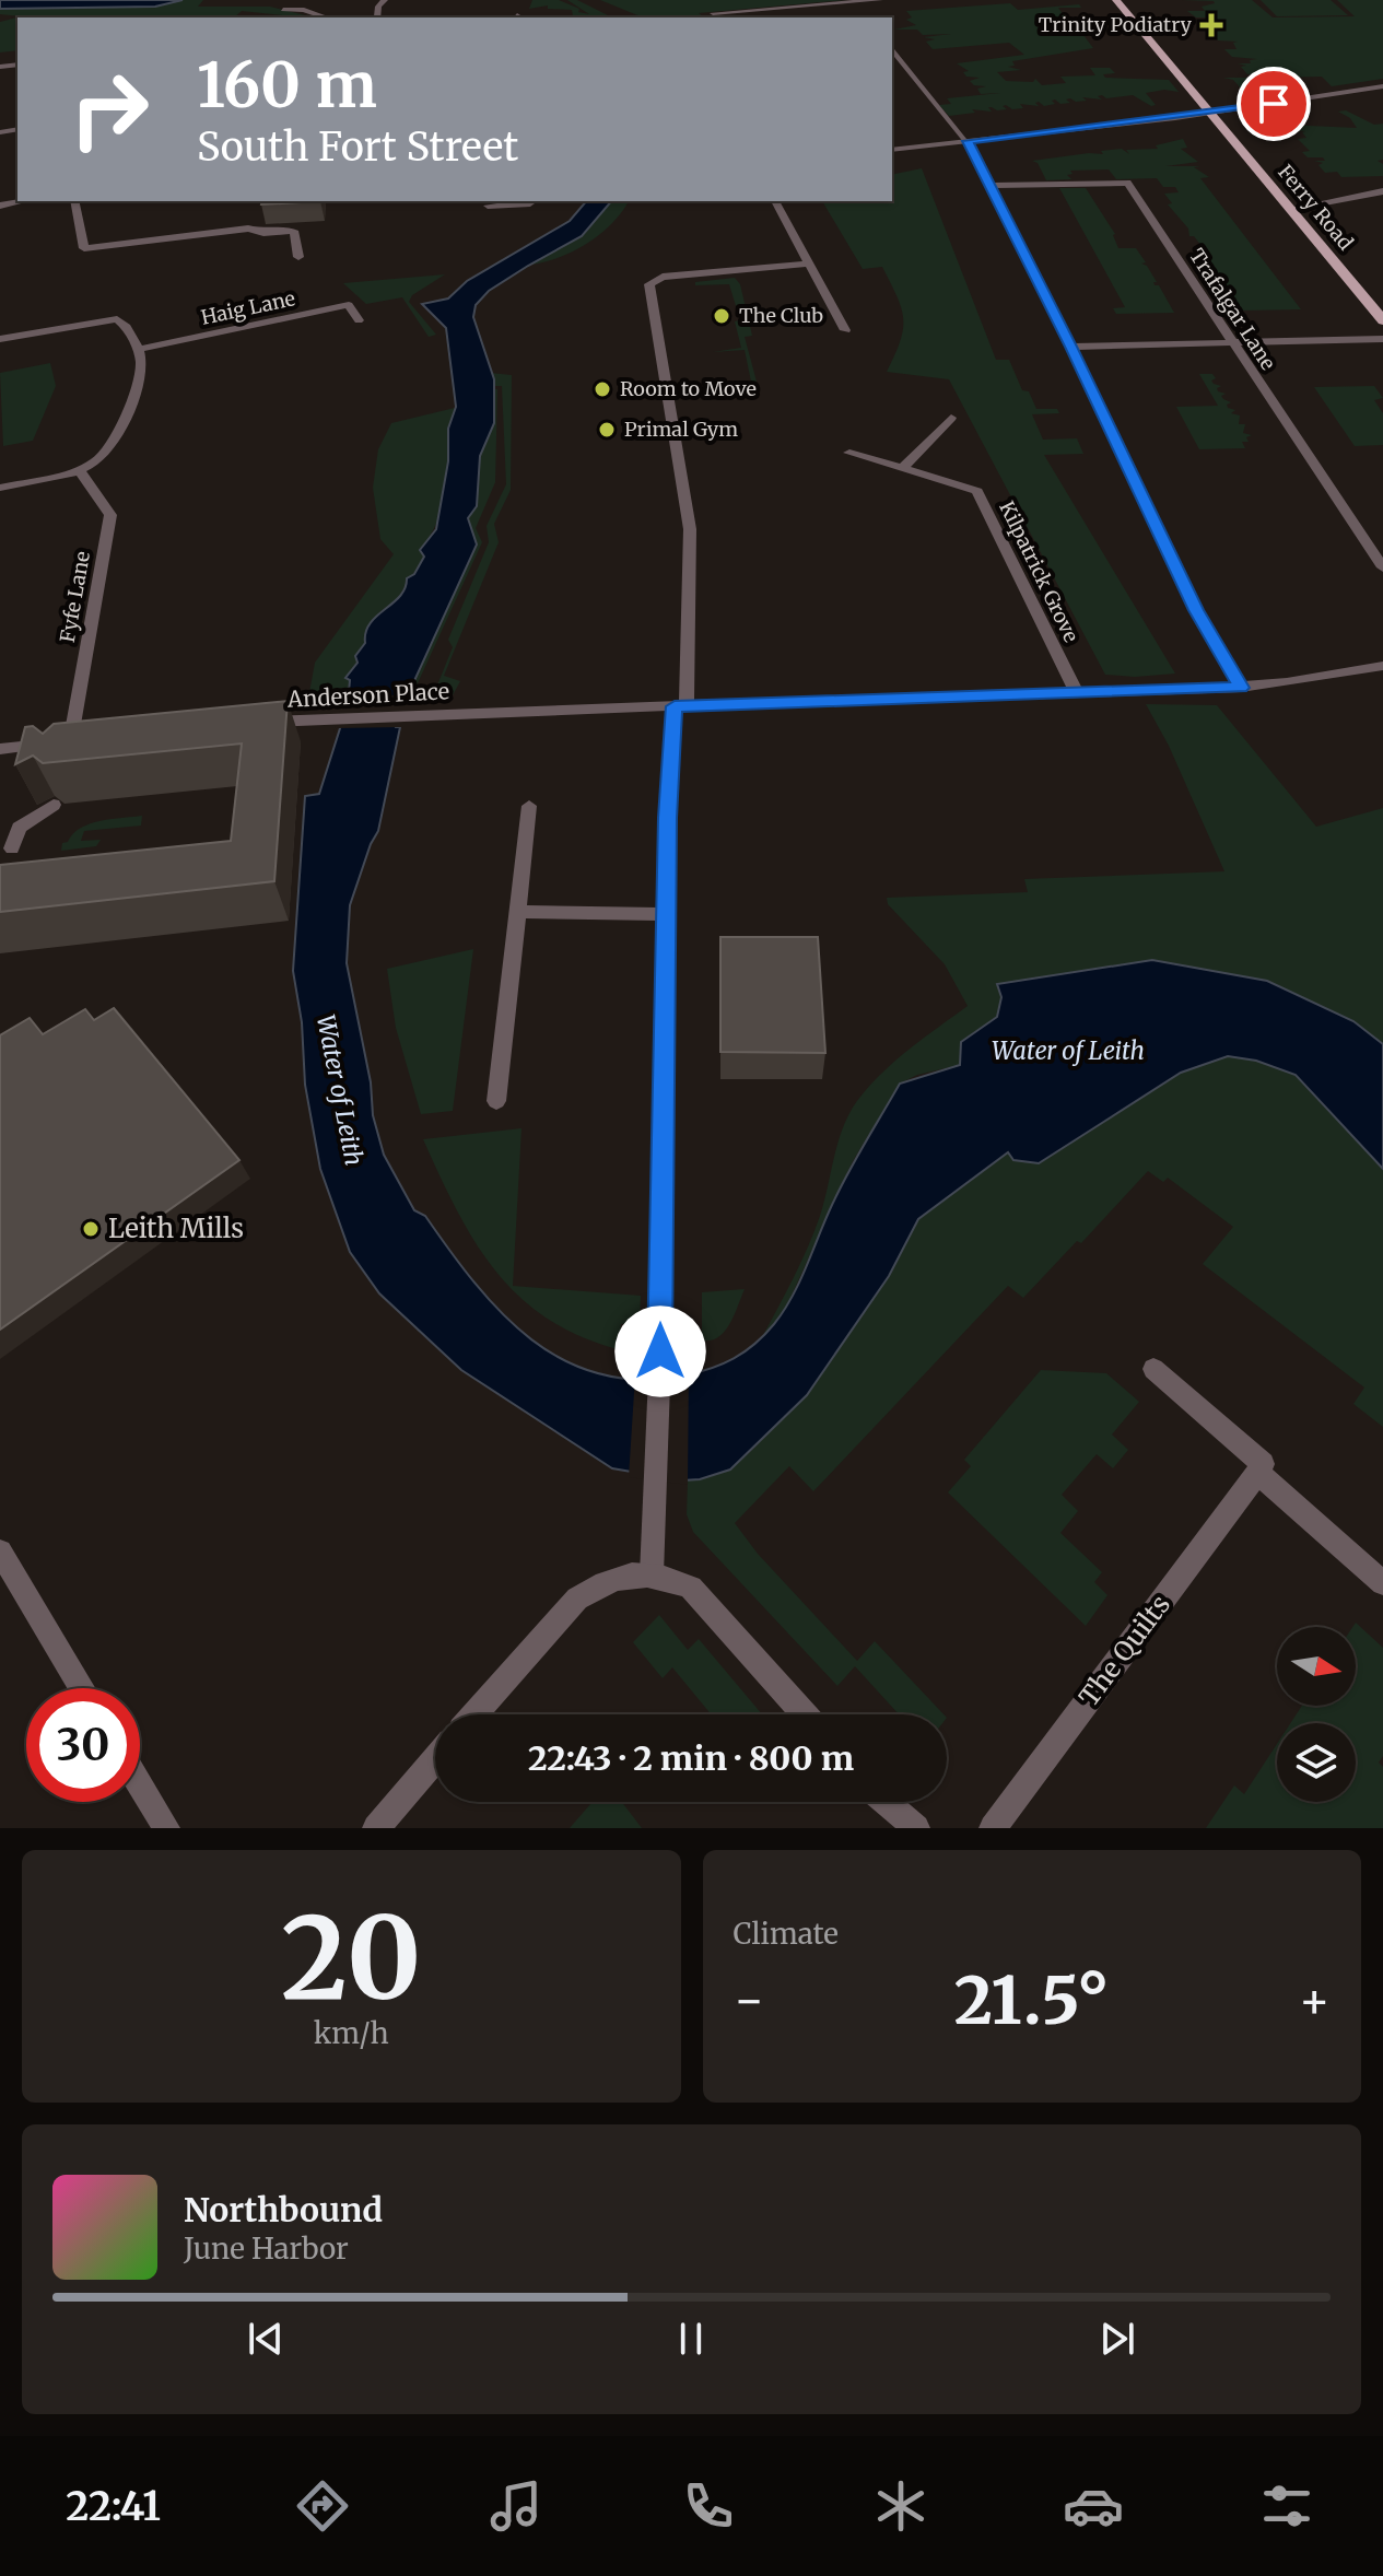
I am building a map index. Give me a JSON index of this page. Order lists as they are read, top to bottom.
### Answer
{
  "streets": {
    "main road": ["Ferry Road"],
    "street": [
      "Haig Lane",
      "Trafalgar Lane",
      "Kilpatrick Grove",
      "Fyfe Lane",
      "Anderson Place",
      "The Quilts"
    ]
  },
  "crossings": [
    ["Kilpatrick Grove", "Anderson Place"]
  ],
  "water": ["Water of Leith"],
  "places": {
    "health": ["Trinity Podiatry"],
    "other": [
      "The Club",
      "Room to Move",
      "Primal Gym",
      "Leith Mills"
    ]
  },
  "north": "right",
  "page": {
    "turn": ["160 m", "South Fort Street"],
    "limit": "30",
    "trip": "22:43 · 2 min · 800 m",
    "tile": [
      ["20", "km/h"],
      "Climate"
    ],
    "heat": ["−", "21.5°", "+"],
    "song": ["Northbound", "June Harbor"],
    "tabs": "22:41"
  }
}
